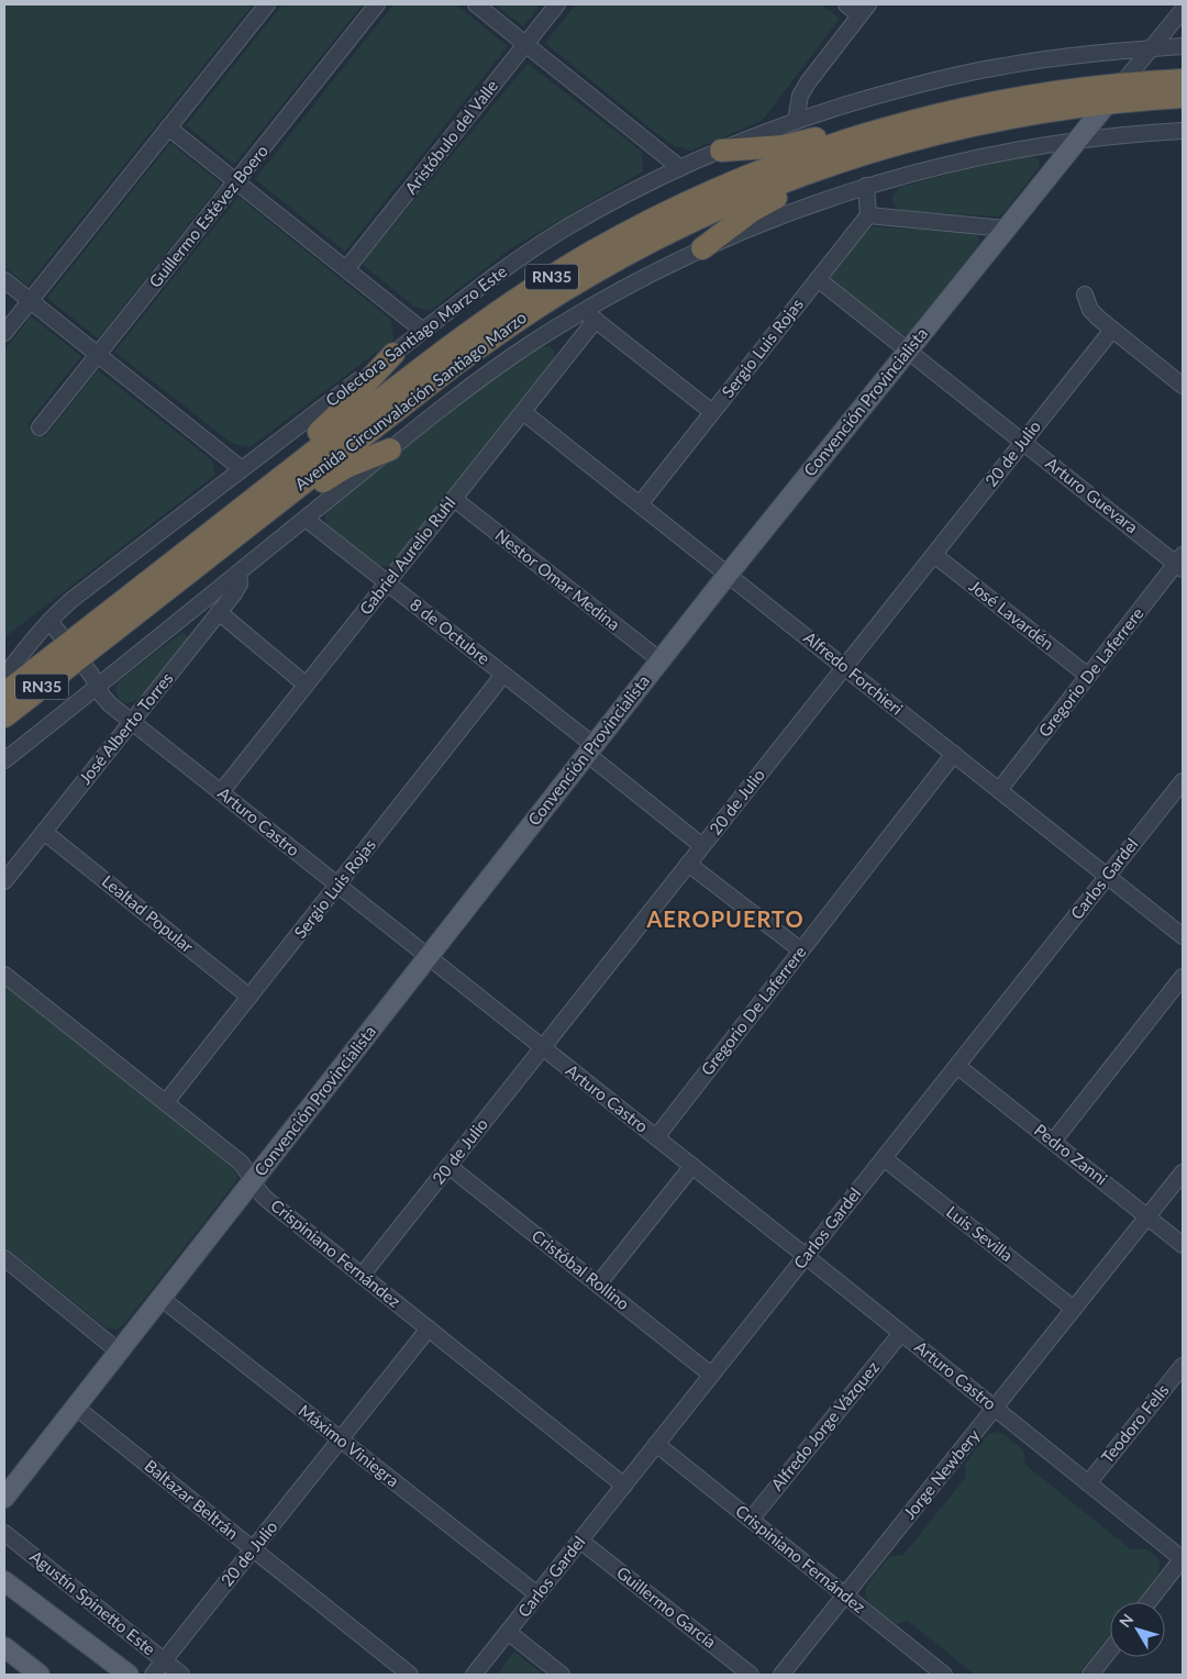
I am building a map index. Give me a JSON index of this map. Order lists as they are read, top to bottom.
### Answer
{
  "streets": {
    "highway": ["RN35", "Avenida Circunvalación Santiago Marzo"],
    "main road": ["Convención Provincialista"],
    "street": [
      "Aristóbulo del Valle",
      "Guillermo Estévez Boero",
      "Colectora Santiago Marzo Este",
      "Sergio Luis Rojas",
      "20 de Julio",
      "Arturo Guevara",
      "Gabriel Aurelio Ruhl",
      "Nestor Omar Medina",
      "José Lavardén",
      "8 de Octubre",
      "Gregorio De Laferrere",
      "Alfredo Forchieri",
      "José Alberto Torres",
      "Arturo Castro",
      "Carlos Gardel",
      "Lealtad Popular",
      "Pedro Zanni",
      "Luis Sevilla",
      "Crispiniano Fernández",
      "Cristóbal Rollino",
      "Teodoro Fells",
      "Alfredo Jorge Vázquez",
      "Máximo Viniegra",
      "Jorge Newbery",
      "Baltazar Beltrán",
      "Agustín Spinetto Este",
      "Guillermo García"
    ]
  },
  "crossings": [
    ["Colectora Santiago Marzo Este", "Convención Provincialista"],
    ["Colectora Santiago Marzo Este", "Arturo Castro"],
    ["Sergio Luis Rojas", "Arturo Guevara"],
    ["Sergio Luis Rojas", "8 de Octubre"],
    ["Sergio Luis Rojas", "Alfredo Forchieri"],
    ["Sergio Luis Rojas", "Arturo Castro"],
    ["Sergio Luis Rojas", "Lealtad Popular"],
    ["Sergio Luis Rojas", "Crispiniano Fernández"],
    ["Avenida Circunvalación Santiago Marzo", "Convención Provincialista"],
    ["Avenida Circunvalación Santiago Marzo", "Arturo Castro"],
    ["Convención Provincialista", "Arturo Guevara"],
    ["Convención Provincialista", "Nestor Omar Medina"],
    ["Convención Provincialista", "8 de Octubre"],
    ["Convención Provincialista", "Alfredo Forchieri"],
    ["Convención Provincialista", "Arturo Castro"],
    ["Convención Provincialista", "Crispiniano Fernández"],
    ["Convención Provincialista", "Máximo Viniegra"],
    ["Convención Provincialista", "Baltazar Beltrán"],
    ["20 de Julio", "Arturo Guevara"],
    ["20 de Julio", "José Lavardén"],
    ["20 de Julio", "8 de Octubre"],
    ["20 de Julio", "Alfredo Forchieri"],
    ["20 de Julio", "Arturo Castro"],
    ["20 de Julio", "Crispiniano Fernández"],
    ["20 de Julio", "Cristóbal Rollino"],
    ["20 de Julio", "Máximo Viniegra"],
    ["20 de Julio", "Baltazar Beltrán"],
    ["20 de Julio", "Agustín Spinetto Este"],
    ["Arturo Guevara", "Gregorio De Laferrere"],
    ["Gabriel Aurelio Ruhl", "Nestor Omar Medina"],
    ["Gabriel Aurelio Ruhl", "8 de Octubre"],
    ["Gabriel Aurelio Ruhl", "Alfredo Forchieri"],
    ["Gabriel Aurelio Ruhl", "Arturo Castro"],
    ["José Lavardén", "Gregorio De Laferrere"],
    ["Gregorio De Laferrere", "Alfredo Forchieri"],
    ["Gregorio De Laferrere", "Arturo Castro"],
    ["Alfredo Forchieri", "Carlos Gardel"],
    ["José Alberto Torres", "Arturo Castro"],
    ["José Alberto Torres", "Lealtad Popular"],
    ["Arturo Castro", "Carlos Gardel"],
    ["Arturo Castro", "Teodoro Fells"],
    ["Arturo Castro", "Alfredo Jorge Vázquez"],
    ["Arturo Castro", "Jorge Newbery"],
    ["Carlos Gardel", "Pedro Zanni"],
    ["Carlos Gardel", "Luis Sevilla"],
    ["Carlos Gardel", "Crispiniano Fernández"],
    ["Carlos Gardel", "Cristóbal Rollino"],
    ["Carlos Gardel", "Máximo Viniegra"],
    ["Carlos Gardel", "Guillermo García"],
    ["Pedro Zanni", "Jorge Newbery"],
    ["Luis Sevilla", "Jorge Newbery"],
    ["Crispiniano Fernández", "Alfredo Jorge Vázquez"],
    ["Crispiniano Fernández", "Jorge Newbery"]
  ],
  "districts": ["AEROPUERTO"],
  "north": "top left"
}
